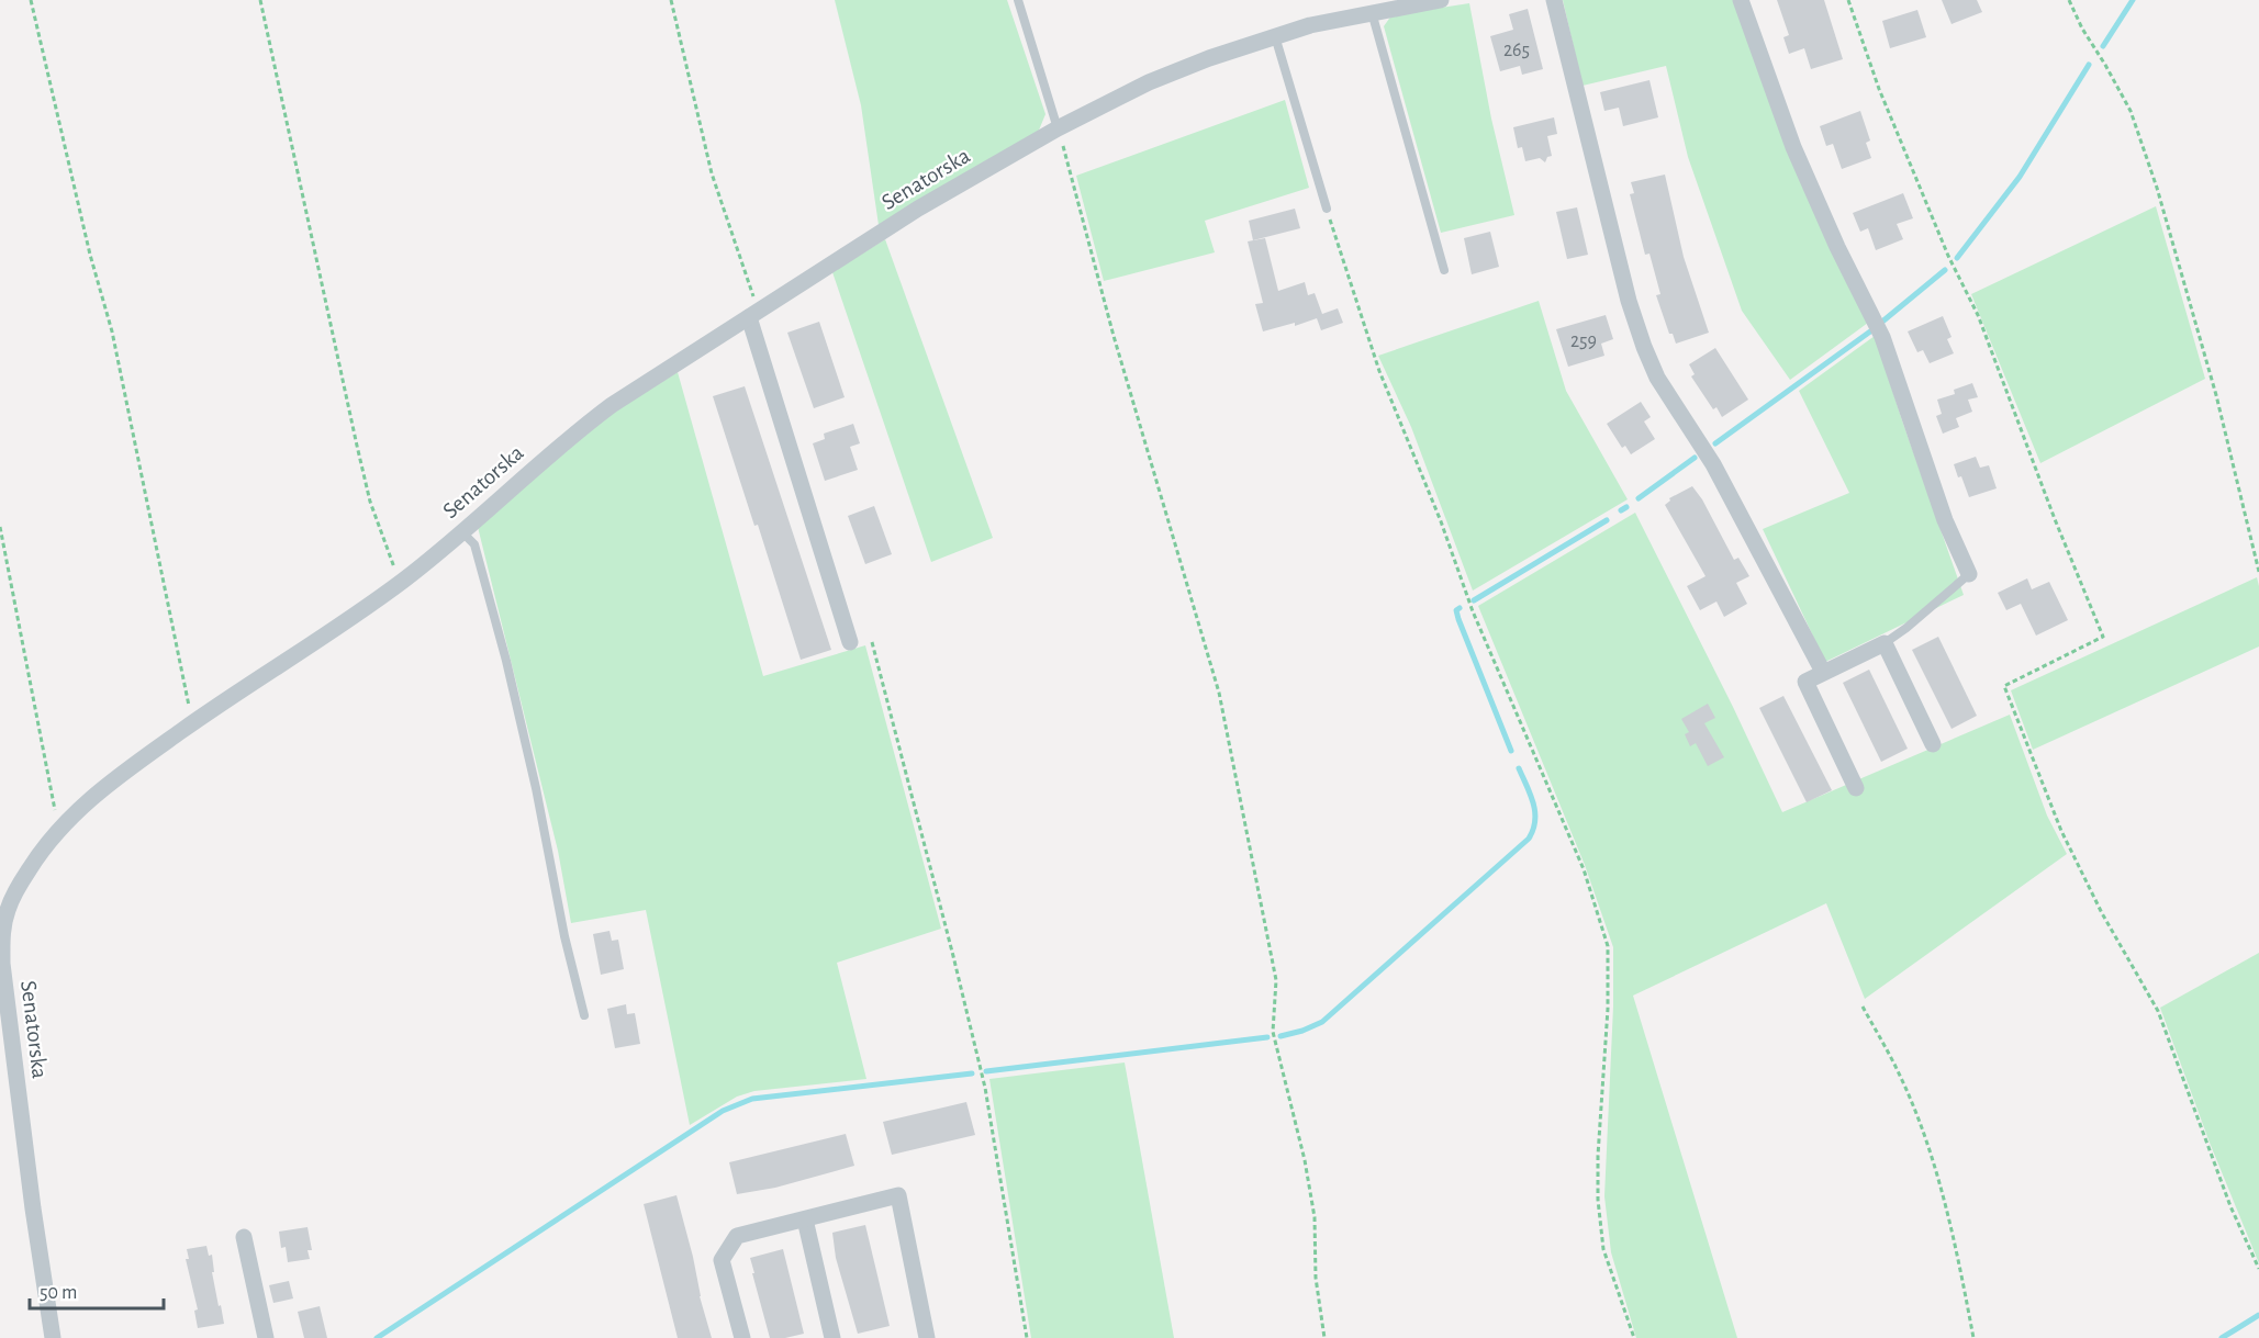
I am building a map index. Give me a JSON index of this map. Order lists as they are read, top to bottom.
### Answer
{
  "streets": {
    "street": ["Senatorska"]
  },
  "house_numbers": ["265", "259"],
  "scale_bar": "50 m"
}
